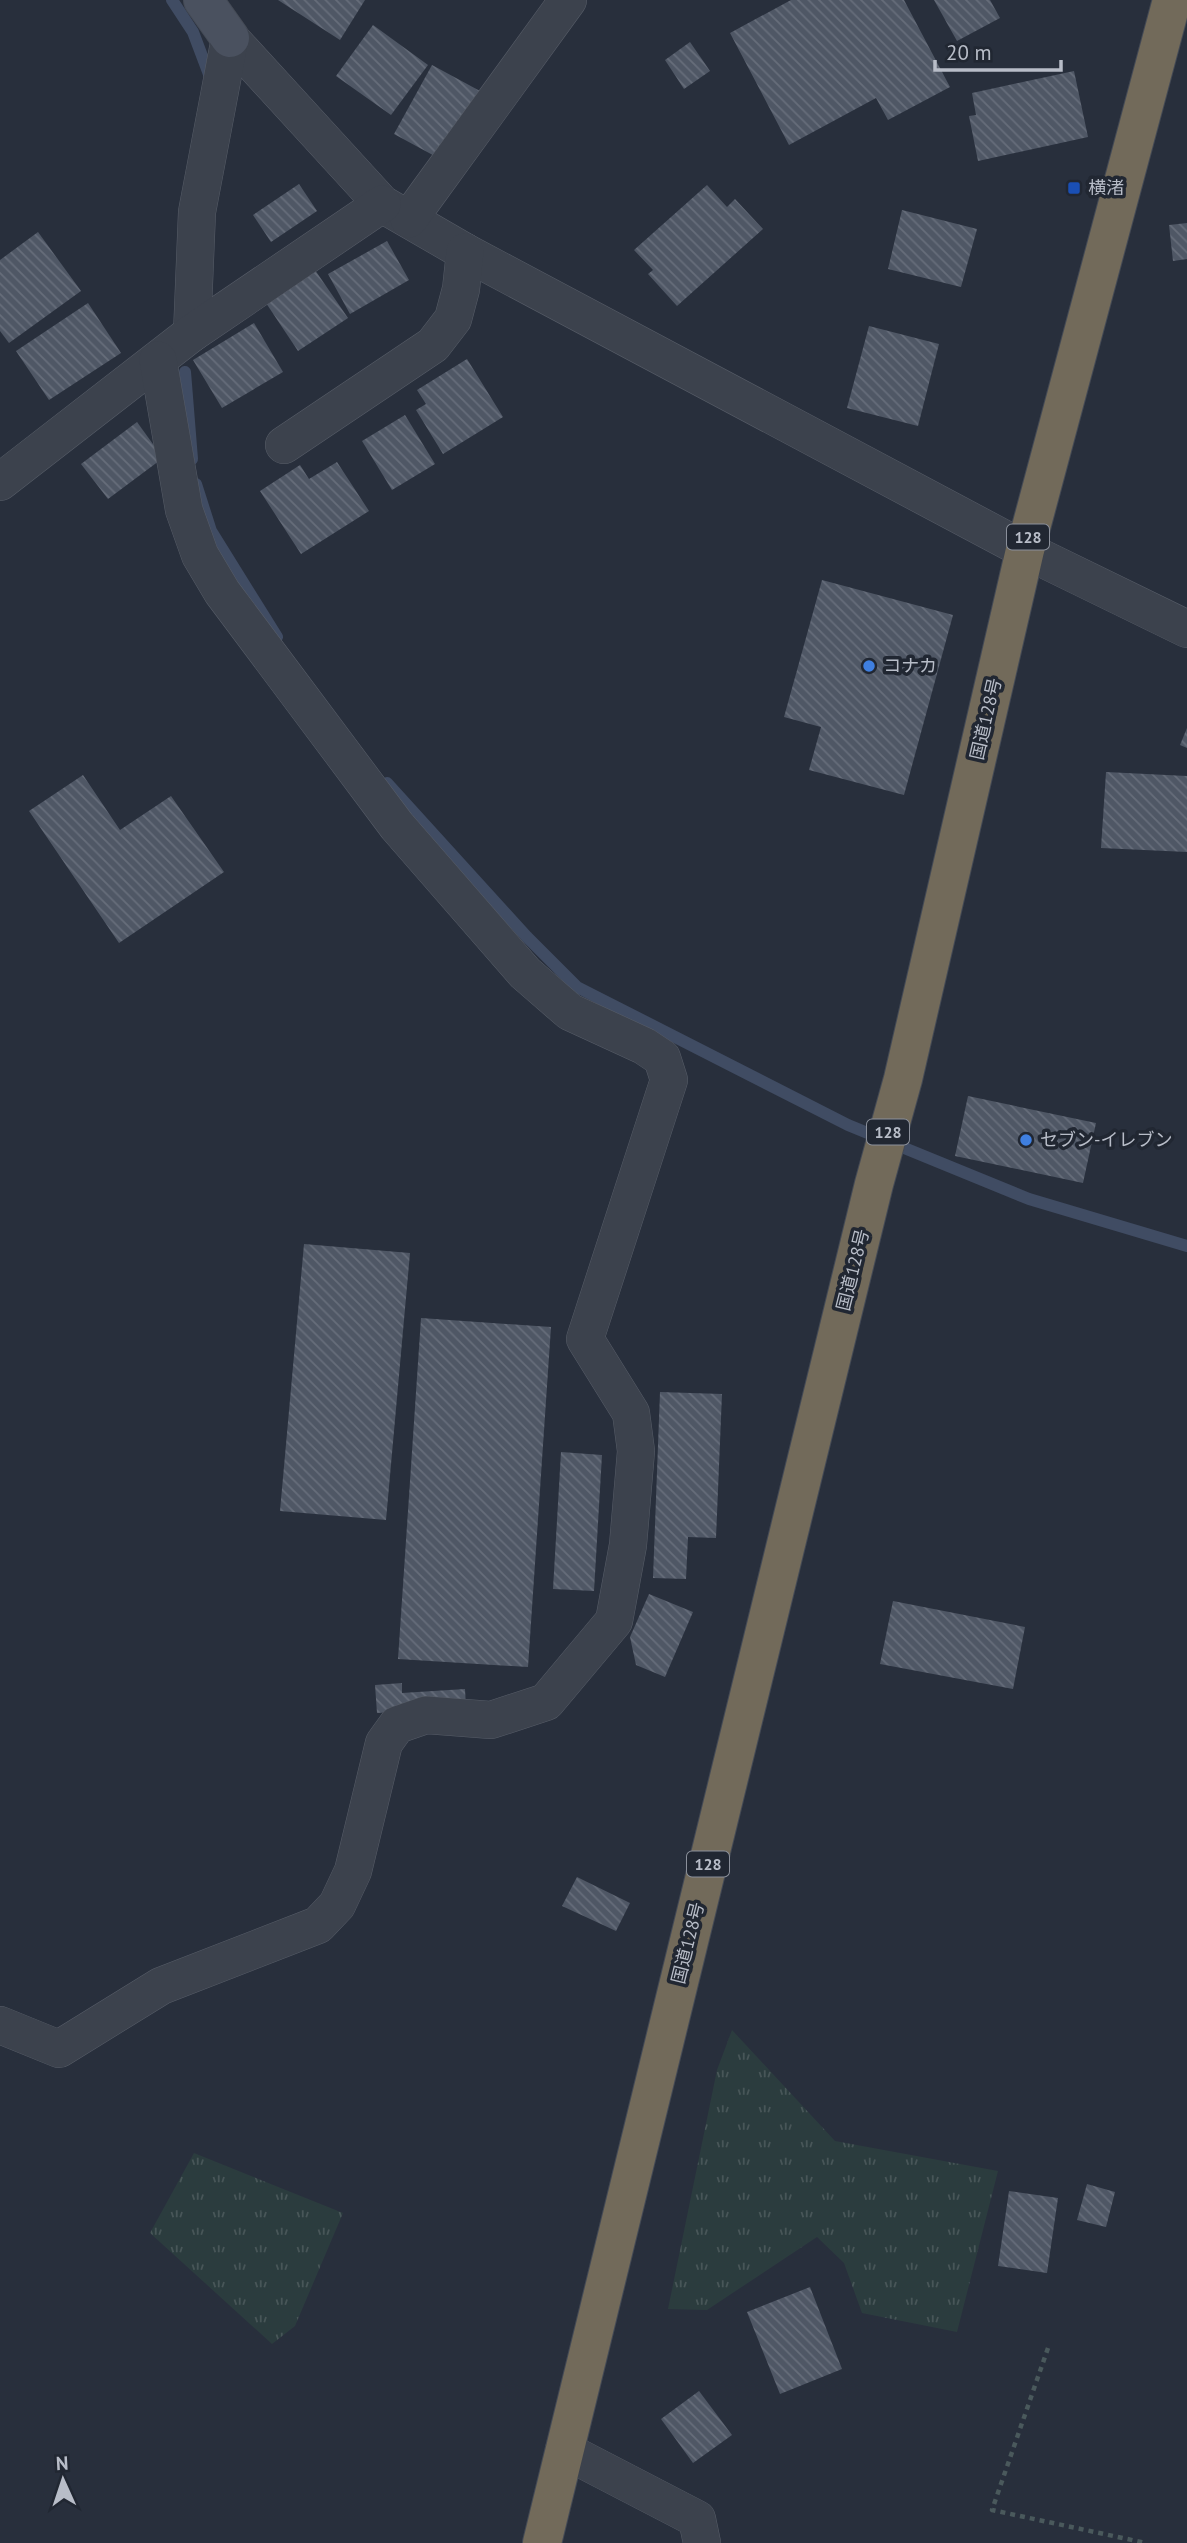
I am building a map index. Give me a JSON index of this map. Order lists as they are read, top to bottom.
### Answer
{
  "streets": {
    "highway": ["128", "国道128号"]
  },
  "places": {
    "transit": ["横渚"],
    "other": ["コナカ", "セブン-イレブン"]
  },
  "scale_bar": "20 m",
  "north": "top"
}
